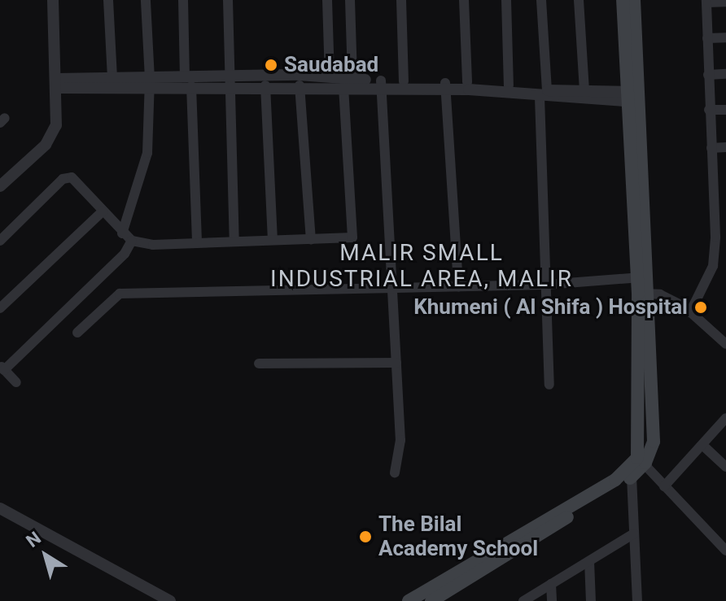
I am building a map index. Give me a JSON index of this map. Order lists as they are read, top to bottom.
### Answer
{
  "districts": ["MALIR SMALL INDUSTRIAL AREA, MALIR"],
  "places": ["Saudabad", "Khumeni ( Al Shifa ) Hospital", "The Bilal Academy School"],
  "north": "top left"
}
